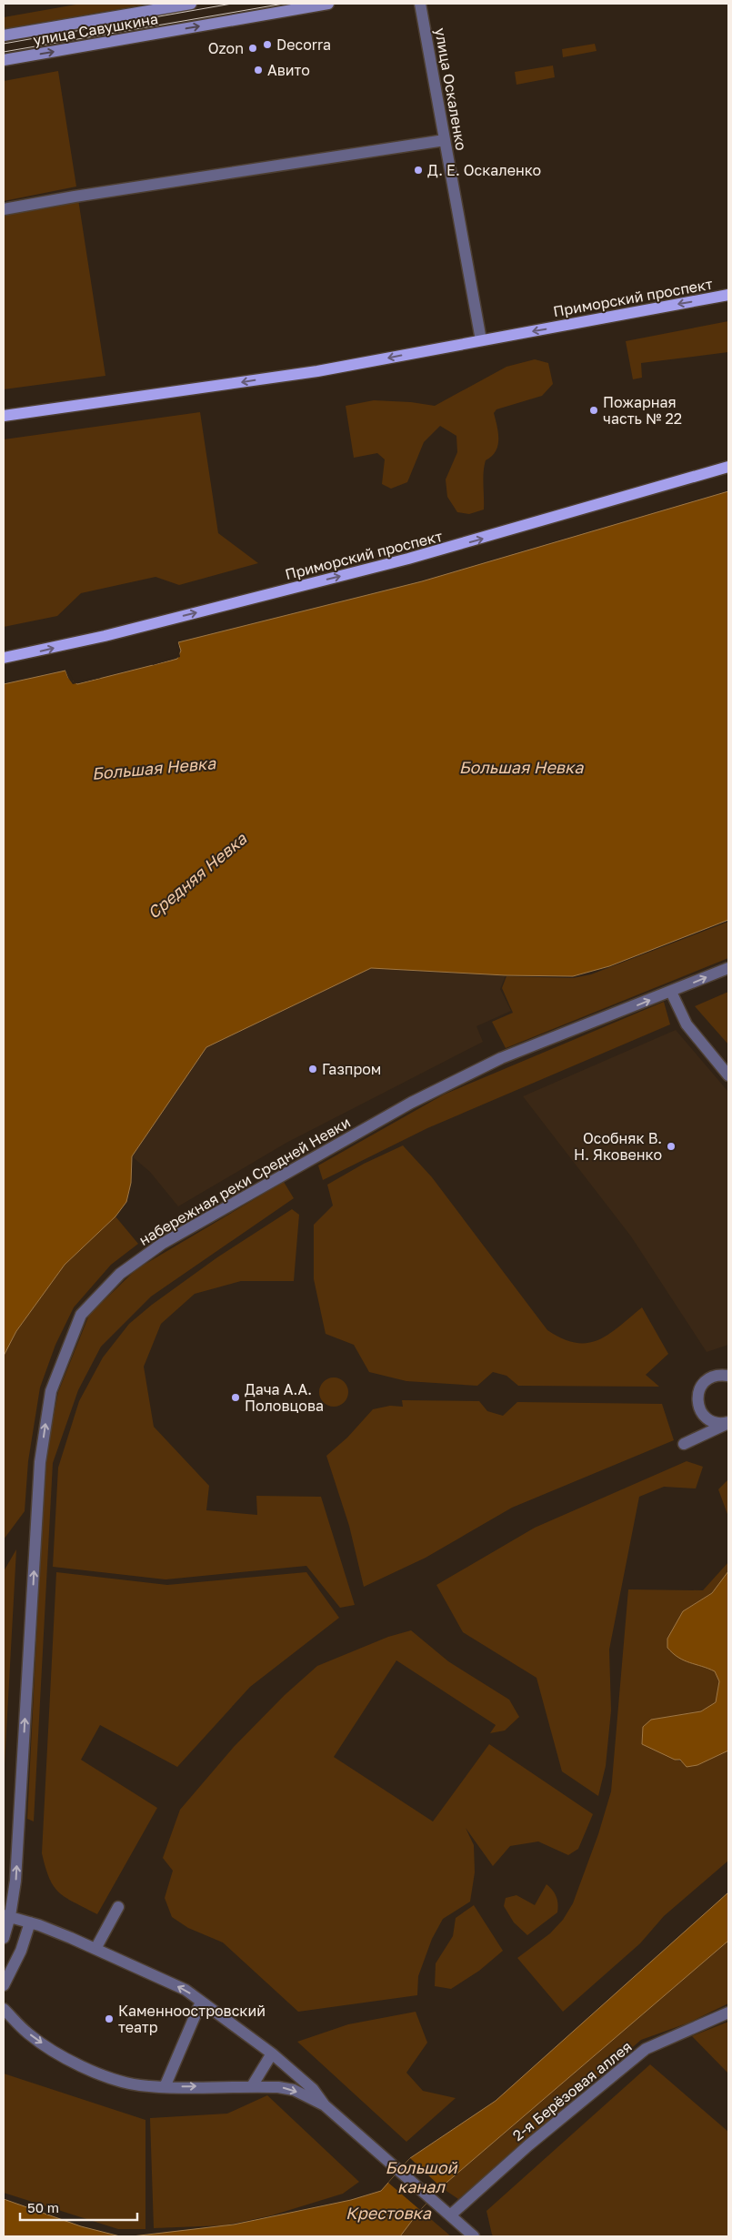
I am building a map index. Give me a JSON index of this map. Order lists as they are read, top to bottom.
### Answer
{
  "streets": {
    "main road": ["улица Савушкина", "Приморский проспект"],
    "street": ["улица Оскаленко", "набережная реки Средней Невки", "2-я Берёзовая аллея"]
  },
  "crossings": [
    ["улица Оскаленко", "Приморский проспект"]
  ],
  "one_way": ["набережная реки Средней Невки"],
  "water": [
    "Большая Невка",
    "Средняя Невка",
    "Большой канал",
    "Крестовка"
  ],
  "places": [
    "Decorra",
    "Ozon",
    "Авито",
    "Д. Е. Оскаленко",
    "Пожарная часть № 22",
    "Газпром",
    "Особняк В. Н. Яковенко",
    "Дача А.А. Половцова",
    "Каменноостровский театр"
  ],
  "scale_bar": "50 m"
}
